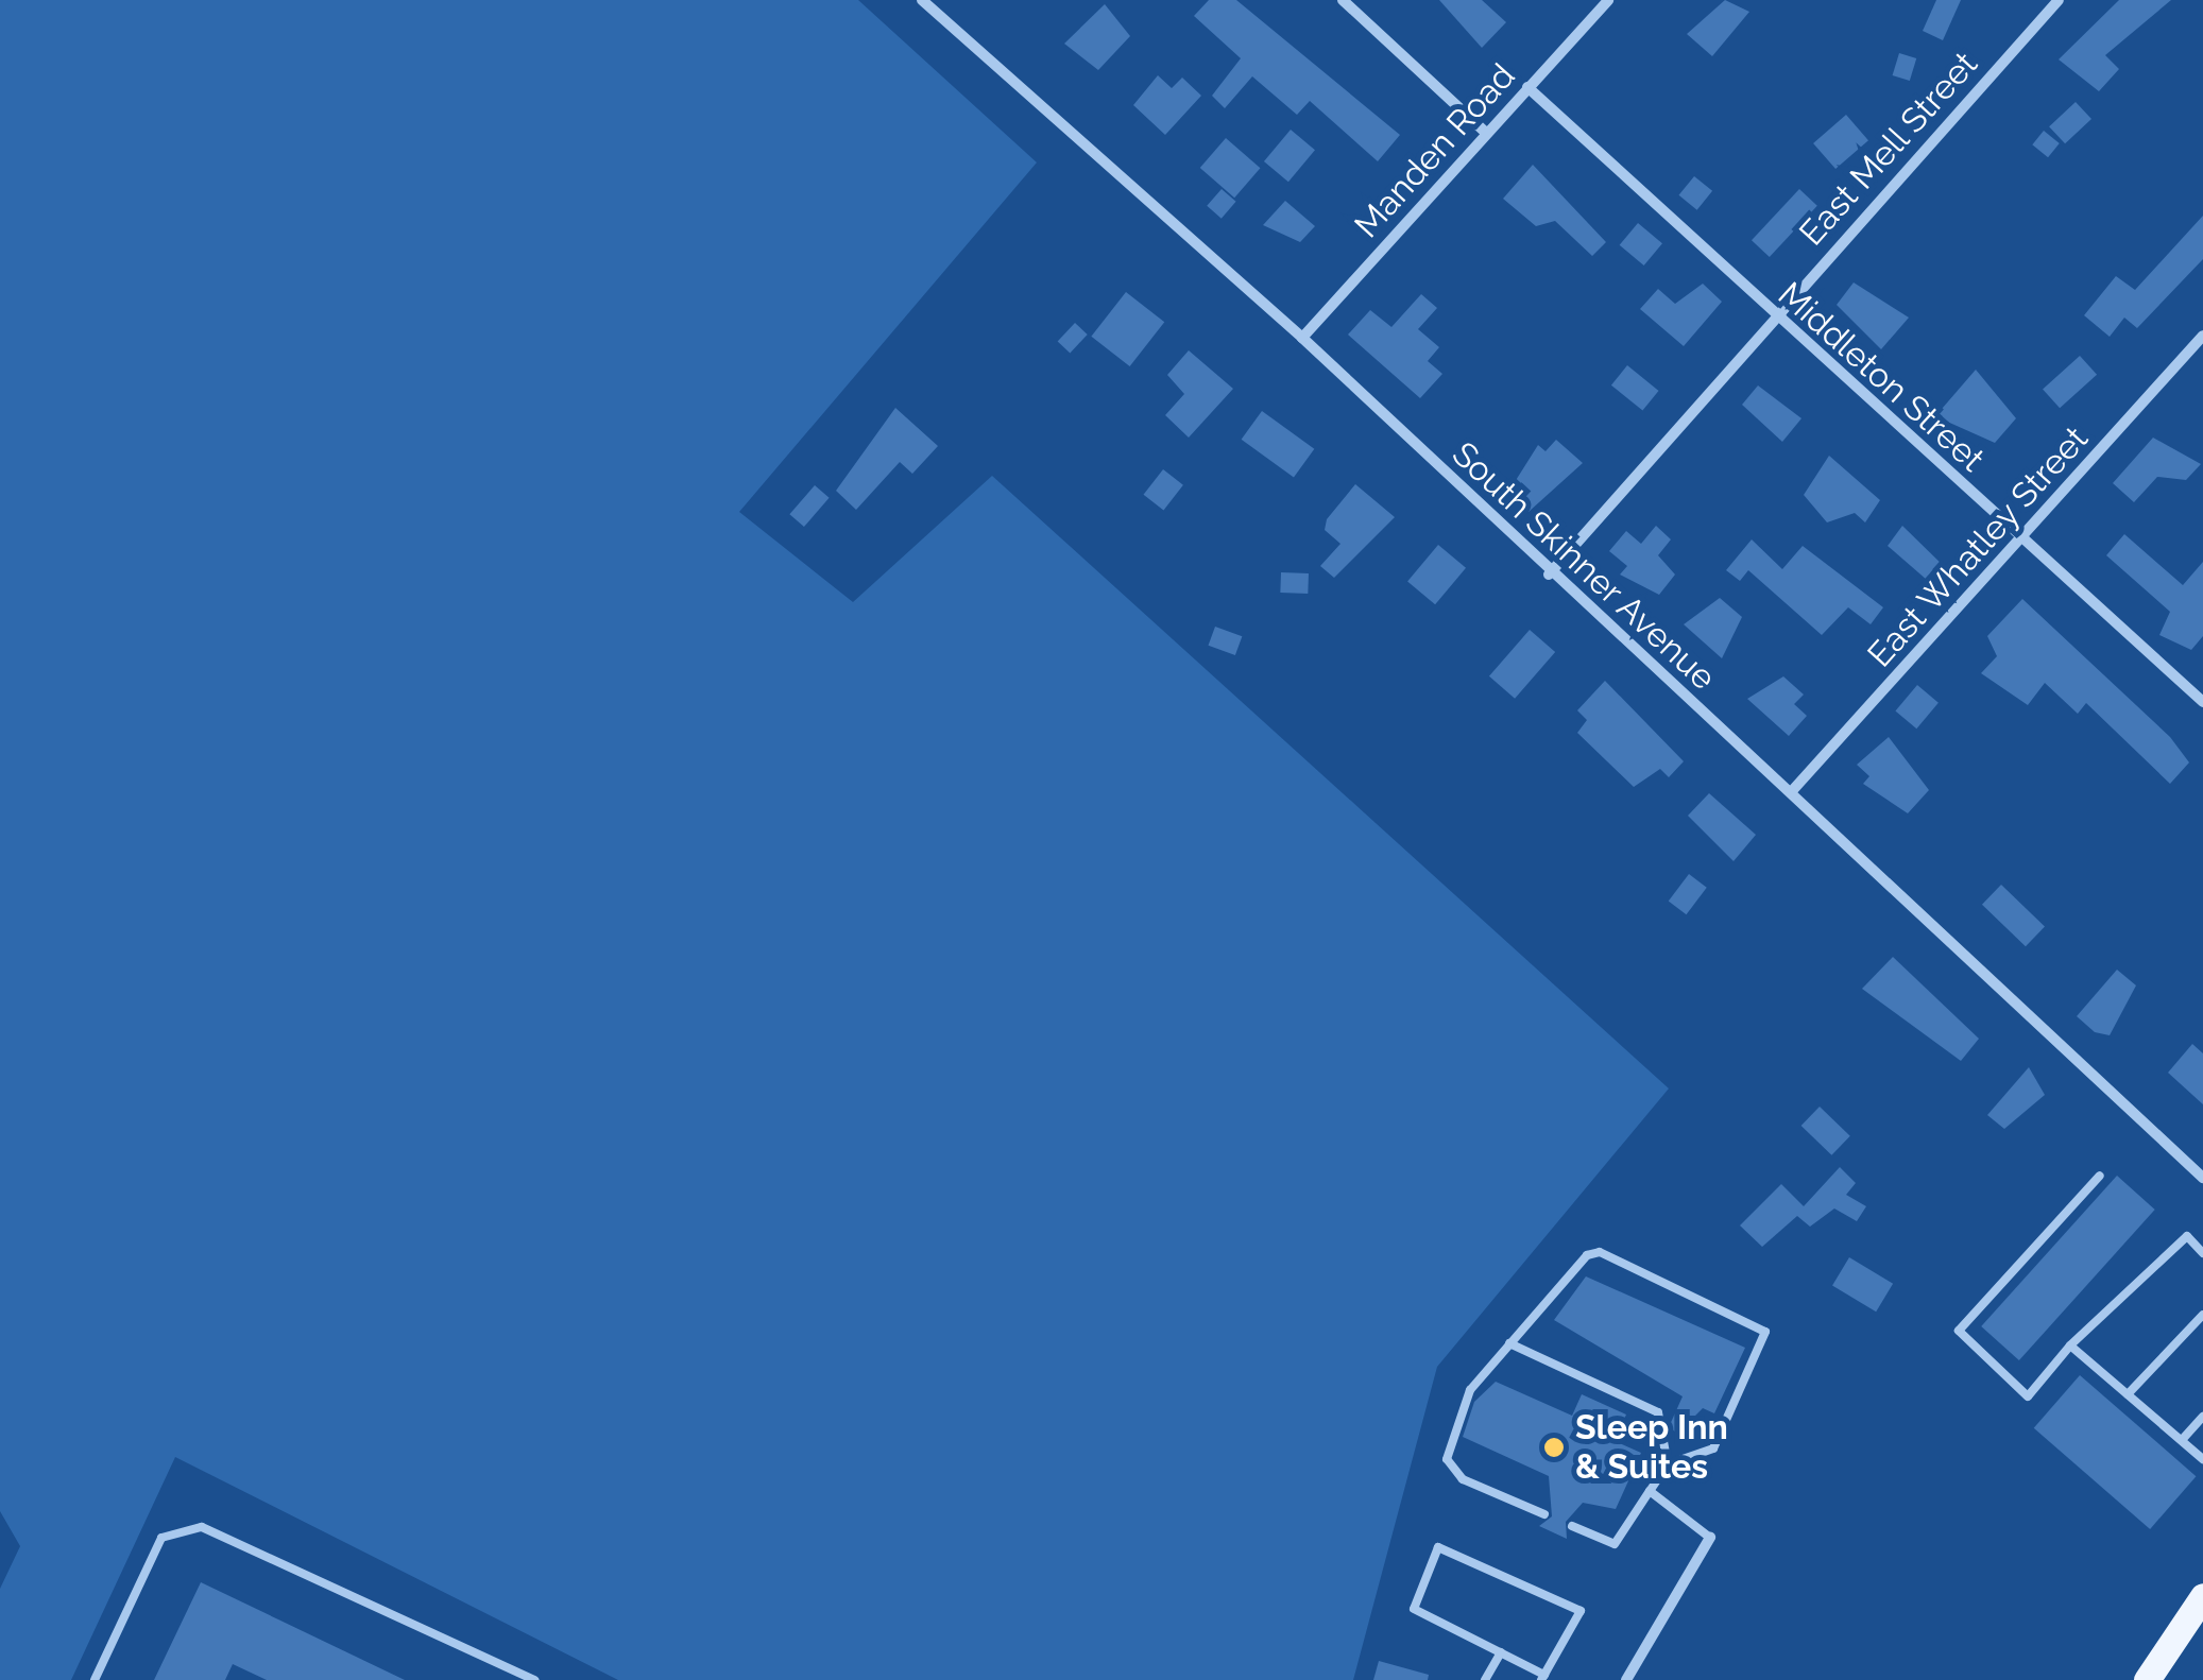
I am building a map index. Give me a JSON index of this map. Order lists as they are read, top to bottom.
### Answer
{
  "streets": {
    "street": [
      "East Mell Street",
      "Manden Road",
      "Middleton Street",
      "East Whatley Street",
      "South Skinner Avenue"
    ]
  },
  "crossings": [
    ["East Mell Street", "Middleton Street"],
    ["East Mell Street", "South Skinner Avenue"],
    ["Manden Road", "Middleton Street"],
    ["Manden Road", "South Skinner Avenue"],
    ["Middleton Street", "East Whatley Street"],
    ["East Whatley Street", "South Skinner Avenue"]
  ],
  "places": ["Sleep Inn & Suites"]
}
